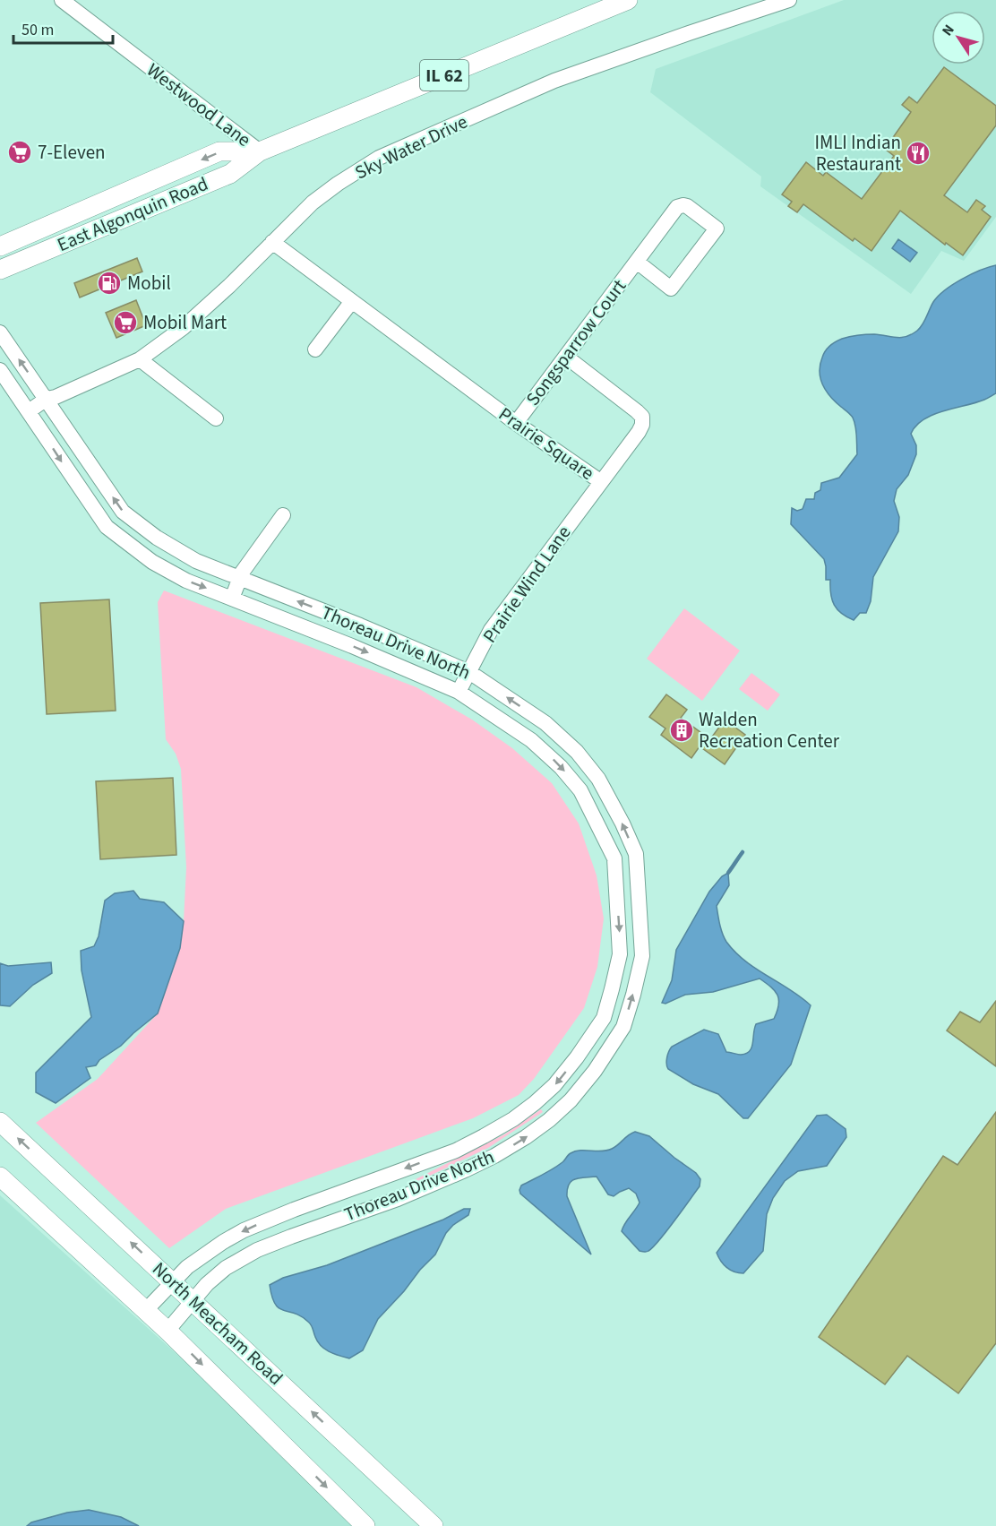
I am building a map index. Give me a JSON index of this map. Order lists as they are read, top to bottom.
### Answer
{
  "streets": {
    "main road": ["IL 62", "East Algonquin Road", "North Meacham Road"],
    "street": [
      "Westwood Lane",
      "Sky Water Drive",
      "Songsparrow Court",
      "Prairie Square",
      "Prairie Wind Lane",
      "Thoreau Drive North"
    ]
  },
  "crossings": [
    ["Westwood Lane", "East Algonquin Road"],
    ["Sky Water Drive", "Thoreau Drive North"],
    ["Songsparrow Court", "Prairie Square"],
    ["Prairie Square", "Prairie Wind Lane"],
    ["Prairie Wind Lane", "Thoreau Drive North"],
    ["Thoreau Drive North", "North Meacham Road"]
  ],
  "places": {
    "supermarket": ["7-Eleven", "Mobil Mart"],
    "restaurant": ["IMLI Indian Restaurant"],
    "fuel station": ["Mobil"],
    "building": ["Walden Recreation Center"]
  },
  "scale_bar": "50 m",
  "north": "top left"
}
